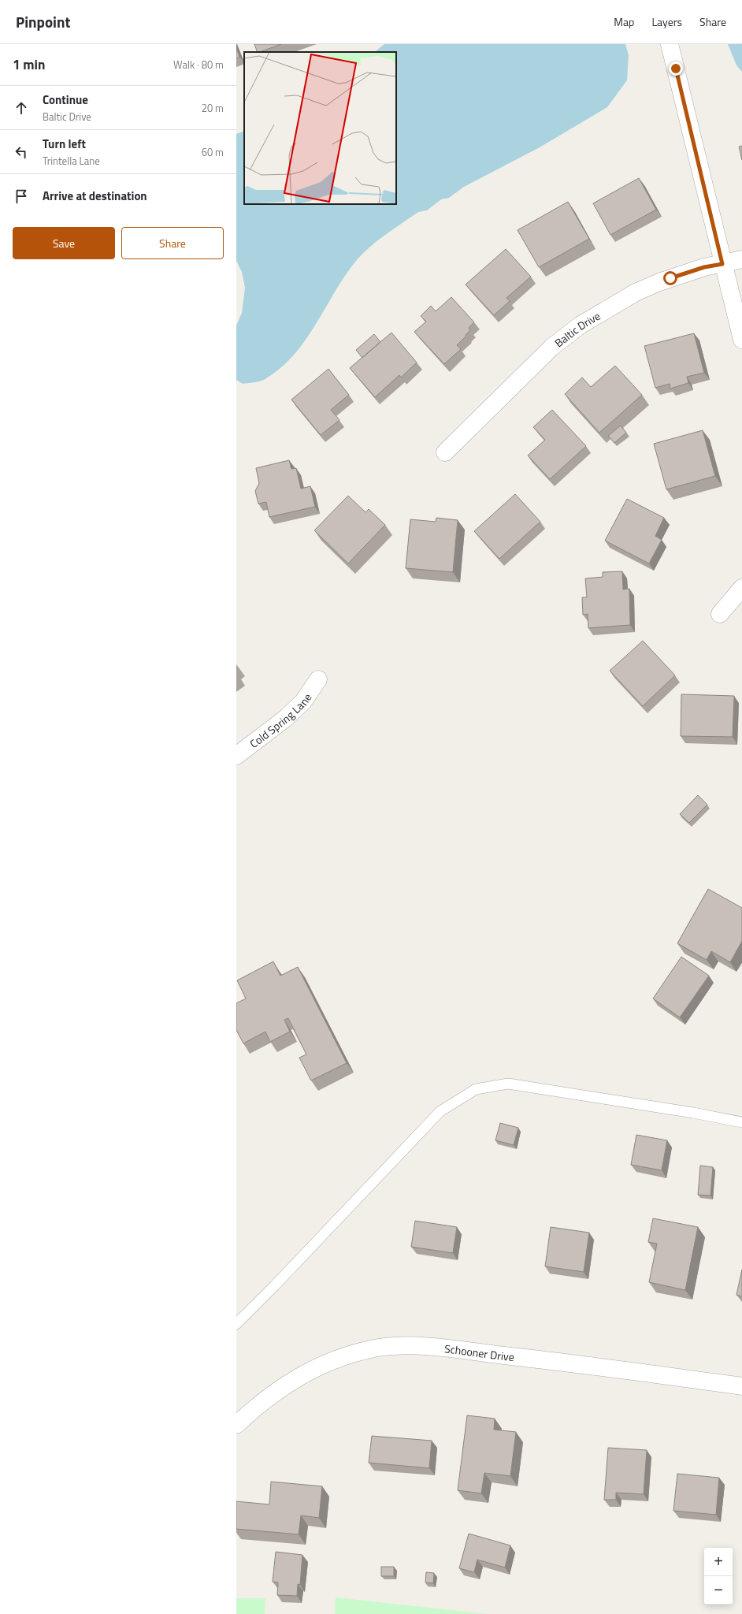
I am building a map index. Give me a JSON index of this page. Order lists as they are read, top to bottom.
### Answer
{
  "streets": {
    "street": ["Baltic Drive", "Cold Spring Lane", "Schooner Drive"]
  },
  "page": {
    "header": "Pinpoint",
    "nav": ["Map", "Layers", "Share"],
    "heading": ["1 min", "Walk · 80 m"],
    "list": [
      ["Continue", "Baltic Drive", "20 m"],
      ["Turn left", "Trintella Lane", "60 m"],
      "Arrive at destination"
    ],
    "buttons": ["Save", "Share"],
    "map_buttons": ["+", "−"]
  }
}
